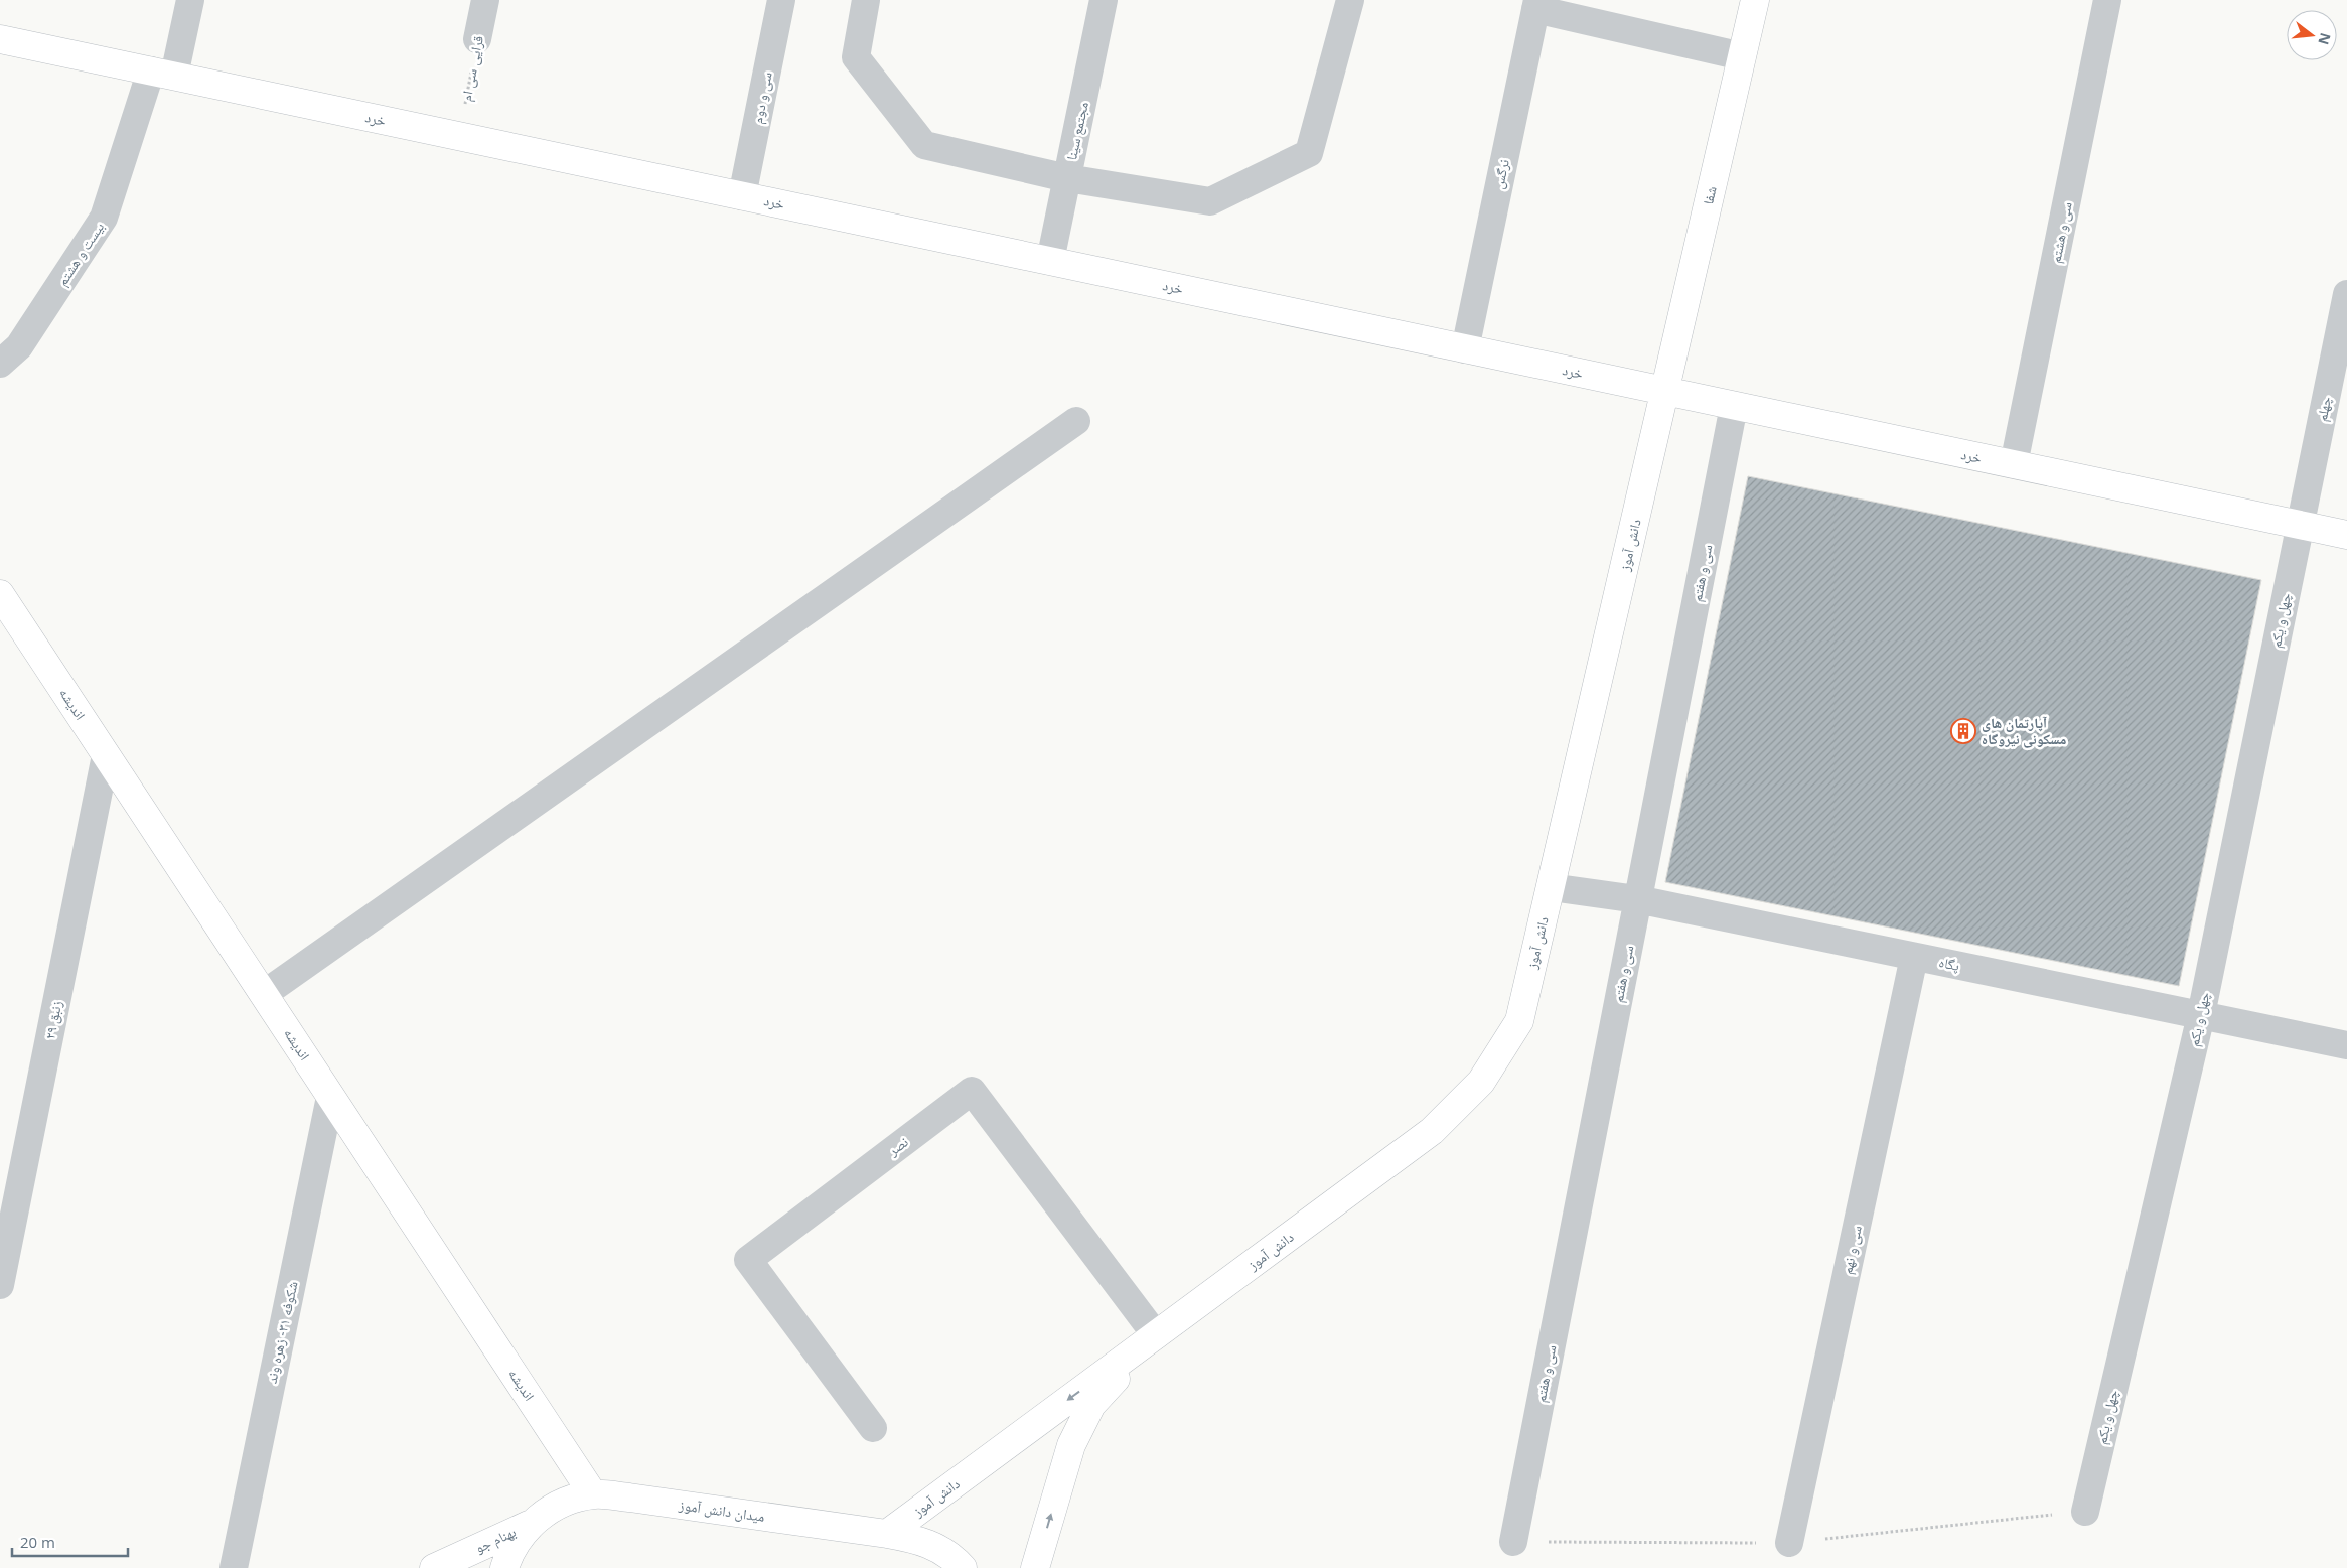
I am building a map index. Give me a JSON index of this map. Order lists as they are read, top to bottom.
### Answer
{
  "streets": {
    "street": [
      "قرایی سی ام",
      "سی و دوم",
      "خرد",
      "مجتمع سینا",
      "نرگس",
      "شفا",
      "سی و هشتم",
      "بیست و هشتم",
      "چهلم",
      "دانش آموز",
      "سی و هفتم",
      "چهل و یکم",
      "اندیشه",
      "پگاه",
      "زنبق ۲۹",
      "نصر",
      "سی و نهم",
      "شکوفه ۳۱- زهره وند",
      "میدان دانش آموز",
      "بهنام جو"
    ]
  },
  "crossings": [
    ["قرایی سی ام", "خرد"],
    ["سی و دوم", "خرد"],
    ["خرد", "مجتمع سینا"],
    ["خرد", "نرگس"],
    ["خرد", "شفا"],
    ["خرد", "سی و هشتم"],
    ["خرد", "بیست و هشتم"],
    ["خرد", "چهلم"],
    ["خرد", "دانش آموز"],
    ["خرد", "سی و هفتم"],
    ["خرد", "چهل و یکم"],
    ["شفا", "دانش آموز"],
    ["چهلم", "چهل و یکم"],
    ["دانش آموز", "پگاه"],
    ["دانش آموز", "نصر"],
    ["دانش آموز", "میدان دانش آموز"],
    ["سی و هفتم", "پگاه"],
    ["چهل و یکم", "پگاه"],
    ["اندیشه", "زنبق ۲۹"],
    ["اندیشه", "شکوفه ۳۱- زهره وند"],
    ["اندیشه", "میدان دانش آموز"],
    ["پگاه", "سی و نهم"],
    ["میدان دانش آموز", "بهنام جو"]
  ],
  "places": {
    "building": ["آپارتمان های مسکونی نیروگاه"]
  },
  "scale_bar": "20 m",
  "north": "right"
}
